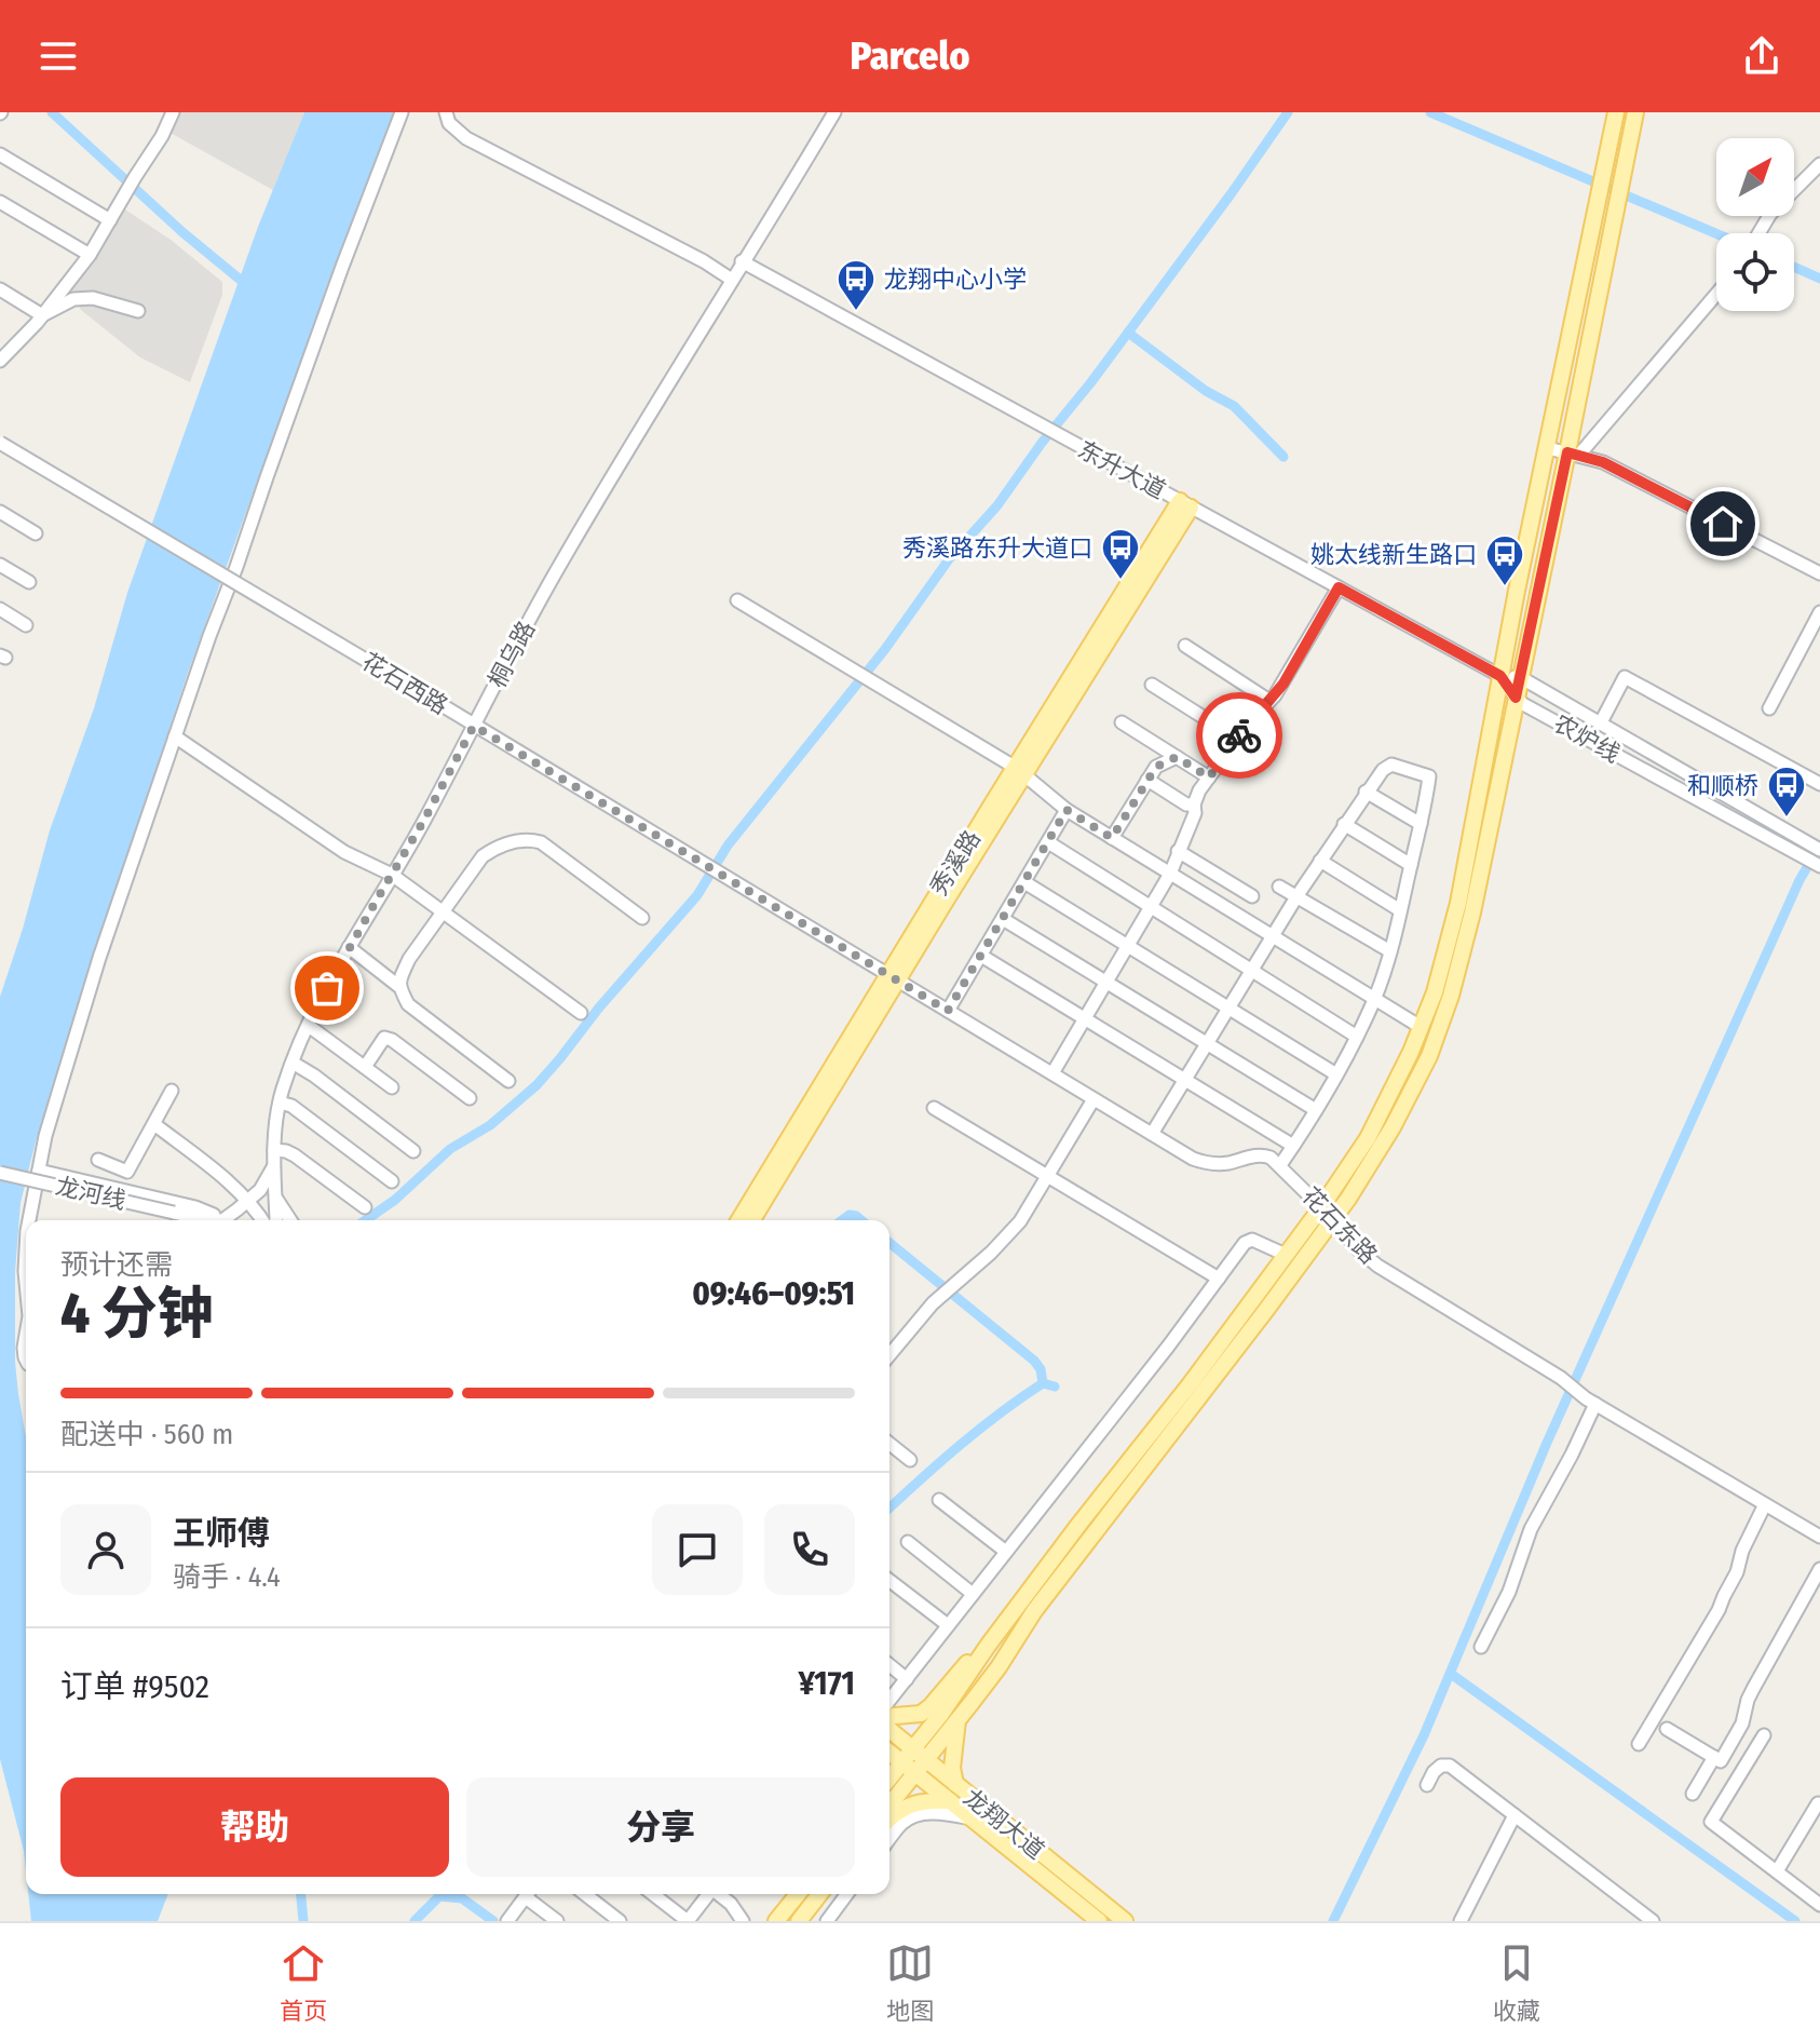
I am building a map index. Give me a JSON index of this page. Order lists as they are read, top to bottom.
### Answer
{
  "streets": {
    "main road": ["秀溪路", "龙翔大道"],
    "street": [
      "东升大道",
      "桐乌路",
      "花石西路",
      "农炉线",
      "龙河线",
      "花石东路"
    ]
  },
  "crossings": [
    ["东升大道", "桐乌路"],
    ["东升大道", "农炉线"],
    ["东升大道", "秀溪路"],
    ["桐乌路", "花石西路"],
    ["花石西路", "秀溪路"]
  ],
  "places": {
    "bus stop": [
      "龙翔中心小学",
      "秀溪路东升大道口",
      "姚太线新生路口",
      "和顺桥"
    ]
  },
  "north": "top right",
  "page": {
    "header": "Parcelo",
    "heading": ["4 分钟", "预计还需", "09:46–09:51"],
    "panel": [
      "王师傅",
      "骑手 · 4.4",
      "订单 #9502",
      "¥171"
    ],
    "bar": "配送中 · 560 m",
    "buttons": ["帮助", "分享"],
    "tabs": ["首页", "地图", "收藏"]
  }
}
